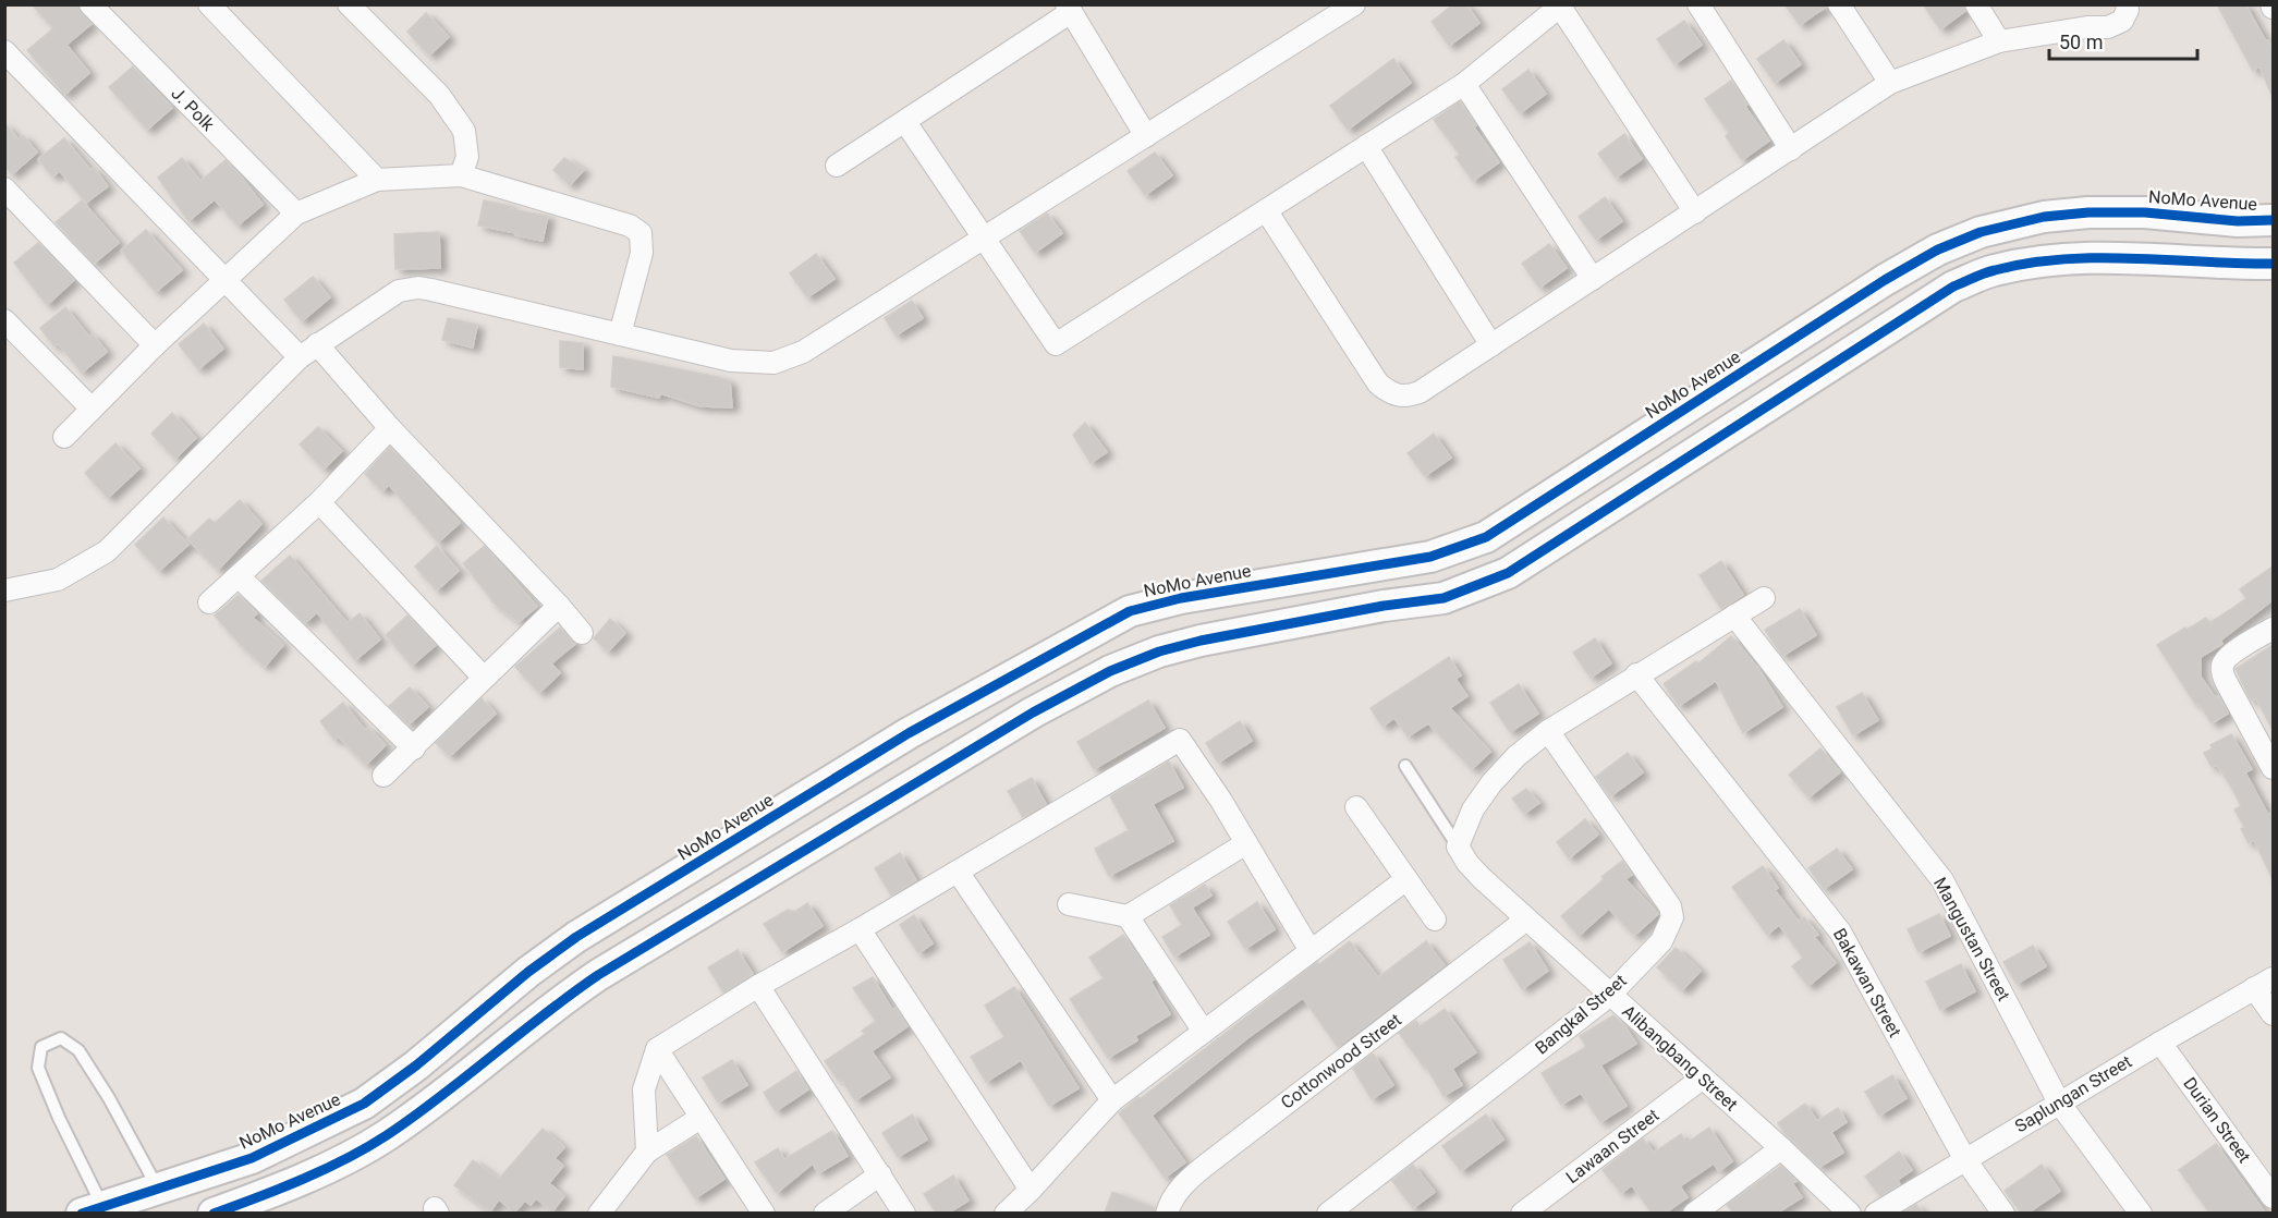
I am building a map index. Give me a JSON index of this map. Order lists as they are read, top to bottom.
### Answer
{
  "streets": {
    "main road": ["NoMo Avenue"],
    "street": [
      "J. Polk",
      "Mangustan Street",
      "Bakawan Street",
      "Bangkal Street",
      "Alibangbang Street",
      "Cottonwood Street",
      "Saplungan Street",
      "Durian Street",
      "Lawaan Street"
    ]
  },
  "crossings": [
    ["Mangustan Street", "Saplungan Street"],
    ["Bakawan Street", "Saplungan Street"],
    ["Bangkal Street", "Alibangbang Street"],
    ["Alibangbang Street", "Cottonwood Street"],
    ["Alibangbang Street", "Lawaan Street"],
    ["Saplungan Street", "Durian Street"]
  ],
  "scale_bar": "50 m"
}
